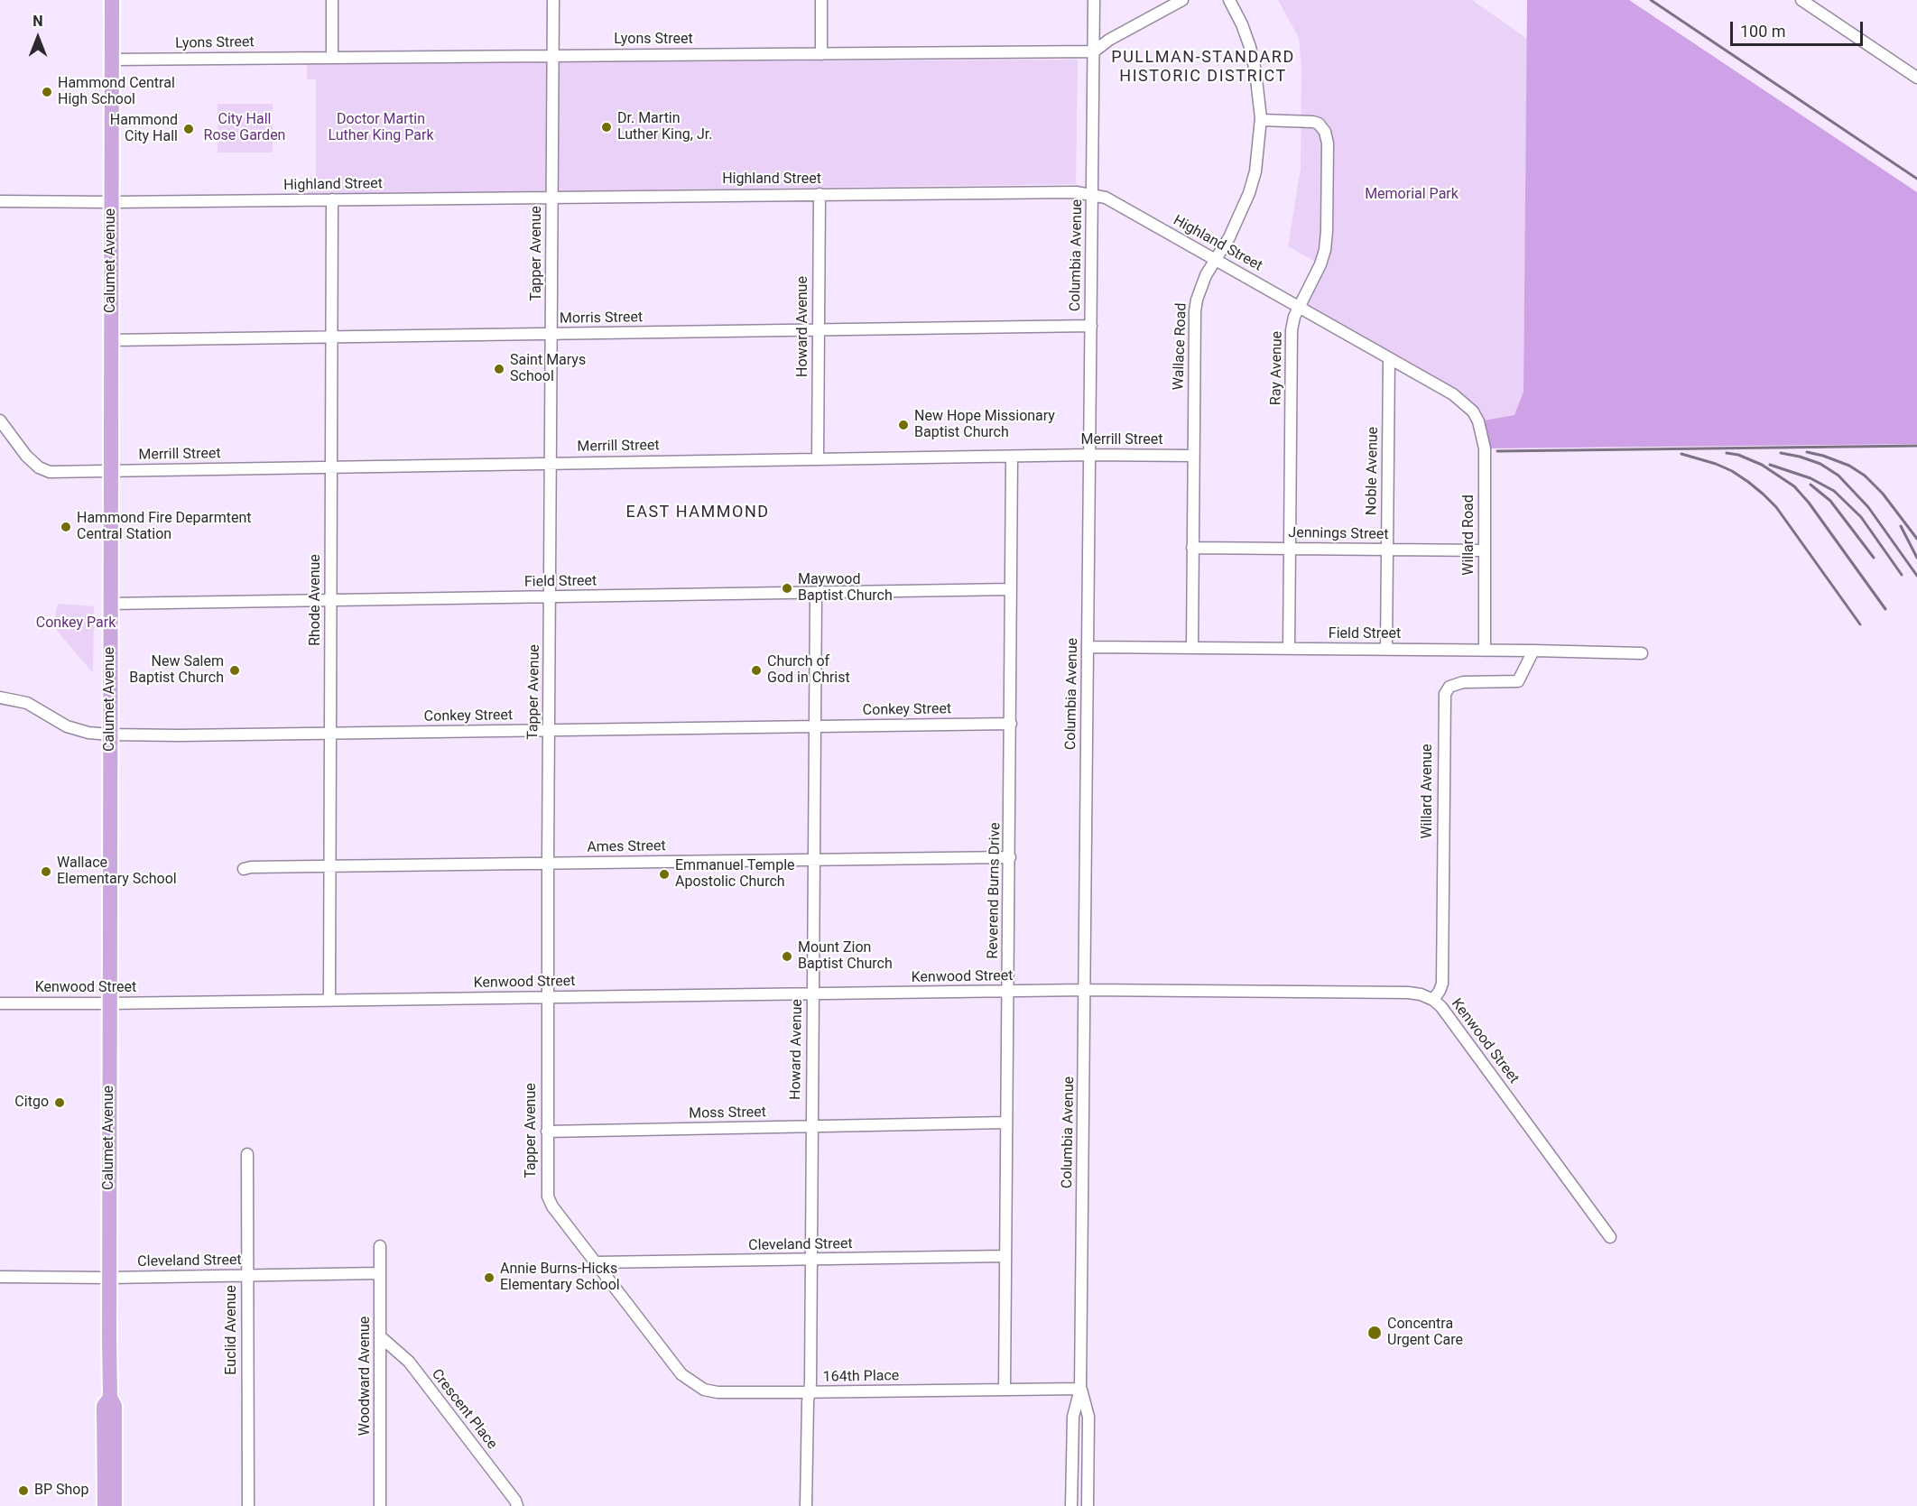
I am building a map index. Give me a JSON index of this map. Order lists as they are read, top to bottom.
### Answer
{
  "streets": {
    "main road": ["Calumet Avenue"],
    "street": [
      "Lyons Street",
      "Highland Street",
      "Tapper Avenue",
      "Columbia Avenue",
      "Morris Street",
      "Howard Avenue",
      "Wallace Road",
      "Ray Avenue",
      "Merrill Street",
      "Noble Avenue",
      "Jennings Street",
      "Willard Road",
      "Field Street",
      "Rhode Avenue",
      "Conkey Street",
      "Willard Avenue",
      "Ames Street",
      "Reverend Burns Drive",
      "Kenwood Street",
      "Moss Street",
      "Cleveland Street",
      "Euclid Avenue",
      "Woodward Avenue",
      "164th Place",
      "Crescent Place"
    ]
  },
  "crossings": [
    ["Lyons Street", "Tapper Avenue"],
    ["Lyons Street", "Columbia Avenue"],
    ["Lyons Street", "Calumet Avenue"],
    ["Highland Street", "Tapper Avenue"],
    ["Highland Street", "Columbia Avenue"],
    ["Highland Street", "Calumet Avenue"],
    ["Highland Street", "Howard Avenue"],
    ["Highland Street", "Wallace Road"],
    ["Highland Street", "Ray Avenue"],
    ["Highland Street", "Noble Avenue"],
    ["Highland Street", "Willard Road"],
    ["Highland Street", "Rhode Avenue"],
    ["Tapper Avenue", "Morris Street"],
    ["Tapper Avenue", "Merrill Street"],
    ["Tapper Avenue", "Field Street"],
    ["Tapper Avenue", "Conkey Street"],
    ["Tapper Avenue", "Ames Street"],
    ["Tapper Avenue", "Kenwood Street"],
    ["Tapper Avenue", "Moss Street"],
    ["Tapper Avenue", "Cleveland Street"],
    ["Tapper Avenue", "164th Place"],
    ["Columbia Avenue", "Morris Street"],
    ["Columbia Avenue", "Merrill Street"],
    ["Columbia Avenue", "Field Street"],
    ["Columbia Avenue", "Kenwood Street"],
    ["Columbia Avenue", "164th Place"],
    ["Calumet Avenue", "Morris Street"],
    ["Calumet Avenue", "Merrill Street"],
    ["Calumet Avenue", "Field Street"],
    ["Calumet Avenue", "Conkey Street"],
    ["Calumet Avenue", "Kenwood Street"],
    ["Calumet Avenue", "Cleveland Street"],
    ["Morris Street", "Howard Avenue"],
    ["Morris Street", "Rhode Avenue"],
    ["Howard Avenue", "Merrill Street"],
    ["Howard Avenue", "Field Street"],
    ["Howard Avenue", "Conkey Street"],
    ["Howard Avenue", "Ames Street"],
    ["Howard Avenue", "Kenwood Street"],
    ["Howard Avenue", "Moss Street"],
    ["Howard Avenue", "Cleveland Street"],
    ["Howard Avenue", "164th Place"],
    ["Wallace Road", "Ray Avenue"],
    ["Wallace Road", "Merrill Street"],
    ["Wallace Road", "Jennings Street"],
    ["Wallace Road", "Field Street"],
    ["Ray Avenue", "Jennings Street"],
    ["Ray Avenue", "Field Street"],
    ["Merrill Street", "Rhode Avenue"],
    ["Merrill Street", "Reverend Burns Drive"],
    ["Noble Avenue", "Jennings Street"],
    ["Noble Avenue", "Field Street"],
    ["Jennings Street", "Willard Road"],
    ["Willard Road", "Field Street"],
    ["Field Street", "Rhode Avenue"],
    ["Field Street", "Willard Avenue"],
    ["Field Street", "Reverend Burns Drive"],
    ["Rhode Avenue", "Conkey Street"],
    ["Rhode Avenue", "Ames Street"],
    ["Rhode Avenue", "Kenwood Street"],
    ["Conkey Street", "Reverend Burns Drive"],
    ["Willard Avenue", "Kenwood Street"],
    ["Ames Street", "Reverend Burns Drive"],
    ["Reverend Burns Drive", "Kenwood Street"],
    ["Reverend Burns Drive", "Moss Street"],
    ["Reverend Burns Drive", "Cleveland Street"],
    ["Reverend Burns Drive", "164th Place"],
    ["Cleveland Street", "Euclid Avenue"],
    ["Cleveland Street", "Woodward Avenue"],
    ["Woodward Avenue", "Crescent Place"]
  ],
  "districts": ["PULLMAN-STANDARD HISTORIC DISTRICT", "EAST HAMMOND"],
  "parks": [
    "City Hall Rose Garden",
    "Doctor Martin Luther King Park",
    "Memorial Park",
    "Conkey Park"
  ],
  "places": [
    "Hammond Central High School",
    "Dr. Martin Luther King, Jr.",
    "Hammond City Hall",
    "Saint Marys School",
    "New Hope Missionary Baptist Church",
    "Hammond Fire Deparmtent Central Station",
    "Maywood Baptist Church",
    "New Salem Baptist Church",
    "Church of God in Christ",
    "Wallace Elementary School",
    "Emmanuel Temple Apostolic Church",
    "Mount Zion Baptist Church",
    "Citgo",
    "Annie Burns-Hicks Elementary School",
    "Concentra Urgent Care",
    "BP Shop"
  ],
  "scale_bar": "100 m",
  "north": "top"
}
